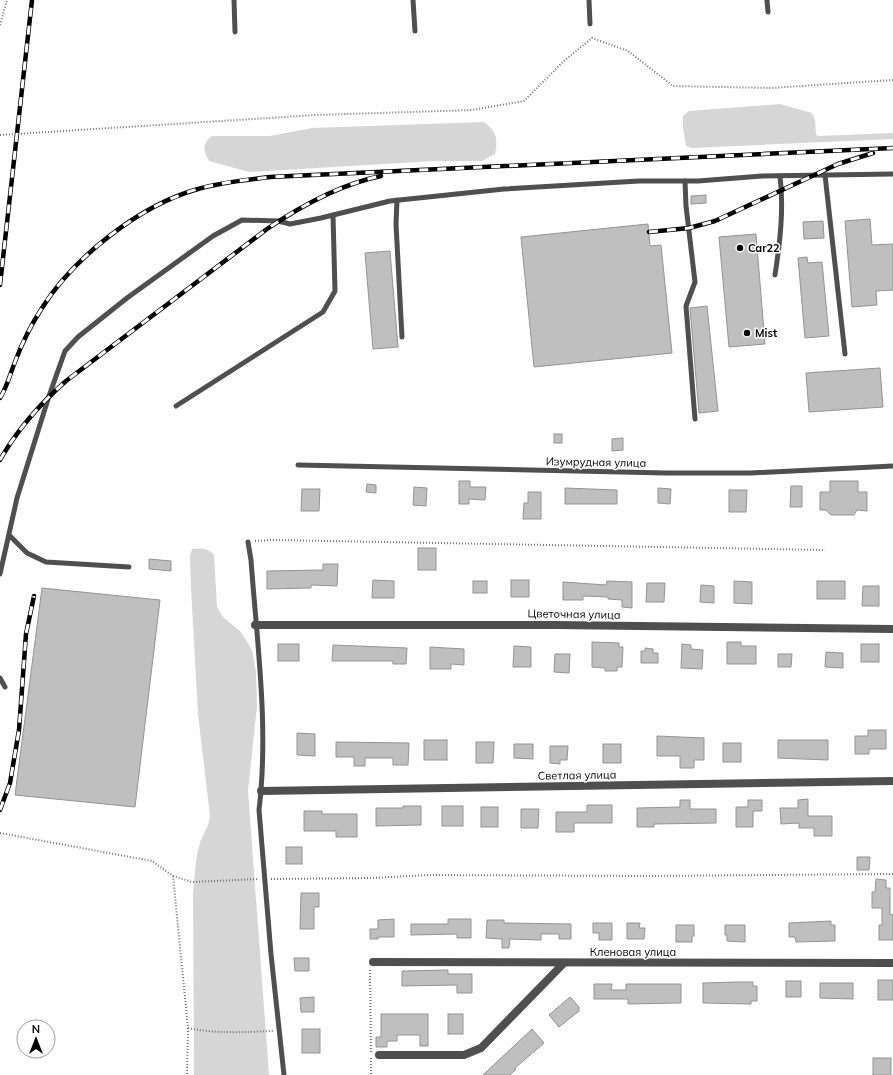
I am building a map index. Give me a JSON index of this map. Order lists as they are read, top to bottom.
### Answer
{
  "streets": {
    "street": ["Цветочная улица", "Светлая улица", "Кленовая улица"],
    "lane": ["Изумрудная улица"]
  },
  "places": ["Car22", "Mist"],
  "north": "top"
}
